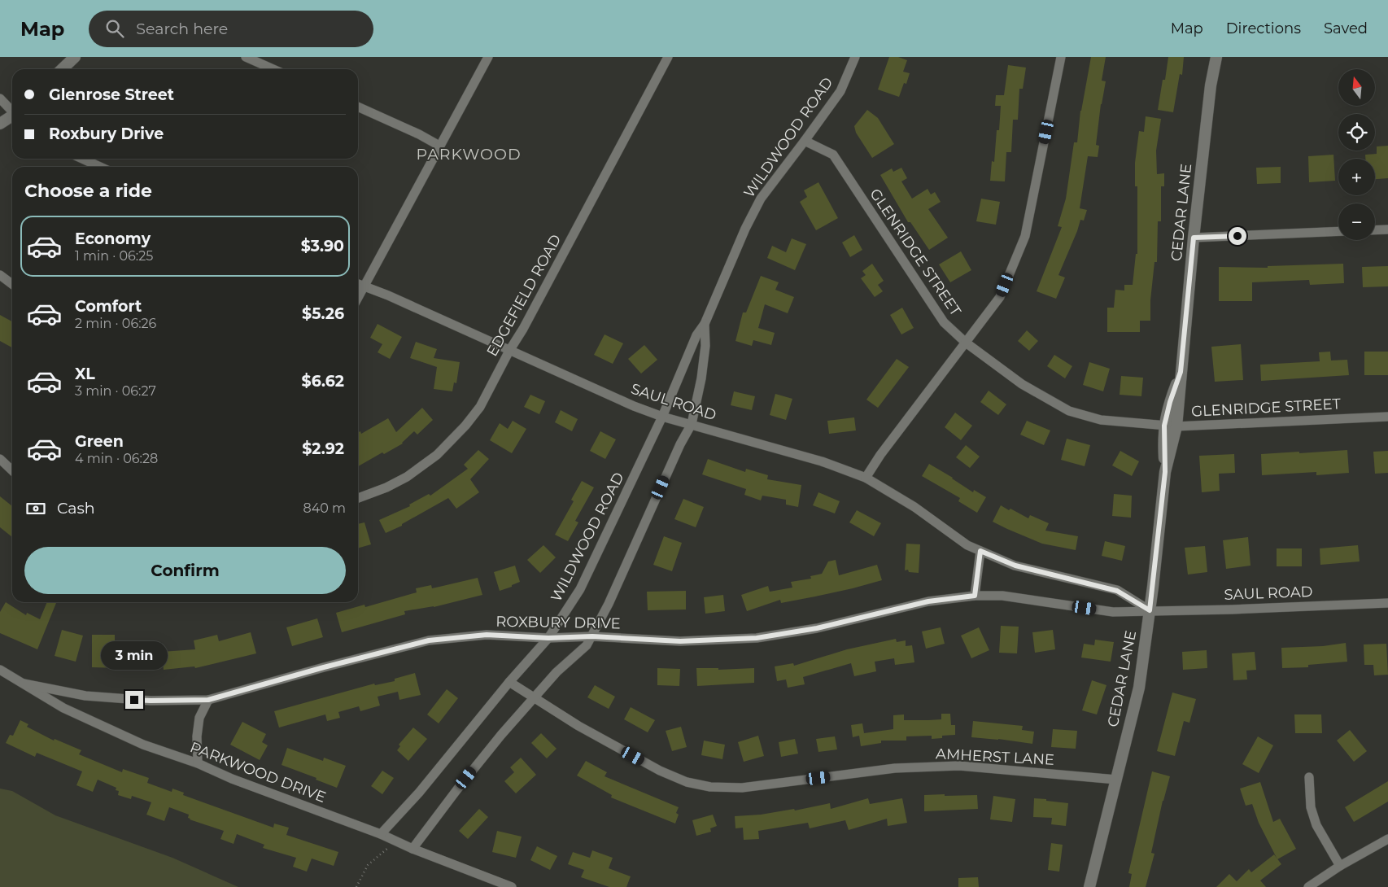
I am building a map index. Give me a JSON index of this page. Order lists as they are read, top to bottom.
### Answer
{
  "streets": {
    "street": [
      "WILDWOOD ROAD",
      "CEDAR LANE",
      "GLENRIDGE STREET",
      "EDGEFIELD ROAD",
      "SAUL ROAD",
      "ROXBURY DRIVE",
      "AMHERST LANE",
      "PARKWOOD DRIVE"
    ]
  },
  "crossings": [
    ["WILDWOOD ROAD", "GLENRIDGE STREET"],
    ["WILDWOOD ROAD", "SAUL ROAD"],
    ["WILDWOOD ROAD", "ROXBURY DRIVE"],
    ["WILDWOOD ROAD", "AMHERST LANE"],
    ["WILDWOOD ROAD", "PARKWOOD DRIVE"],
    ["CEDAR LANE", "GLENRIDGE STREET"],
    ["CEDAR LANE", "SAUL ROAD"],
    ["CEDAR LANE", "AMHERST LANE"],
    ["EDGEFIELD ROAD", "SAUL ROAD"],
    ["SAUL ROAD", "ROXBURY DRIVE"],
    ["ROXBURY DRIVE", "PARKWOOD DRIVE"]
  ],
  "districts": ["PARKWOOD"],
  "north": "top",
  "page": {
    "header": "Map",
    "search": "Search here",
    "nav": ["Map", "Directions", "Saved"],
    "map_buttons": ["+", "−"],
    "banner": ["Glenrose Street", "Roxbury Drive"],
    "heading": "Choose a ride",
    "list": [
      {
        "name": "Economy",
        "note": "1 min · 06:25",
        "value": "$3.90"
      },
      {
        "name": "Comfort",
        "note": "2 min · 06:26",
        "value": "$5.26"
      },
      {
        "name": "XL",
        "note": "3 min · 06:27",
        "value": "$6.62"
      },
      {
        "name": "Green",
        "note": "4 min · 06:28",
        "value": "$2.92"
      }
    ],
    "pay": ["Cash", "840 m"],
    "buttons": "Confirm",
    "bubble": "3 min"
  }
}
